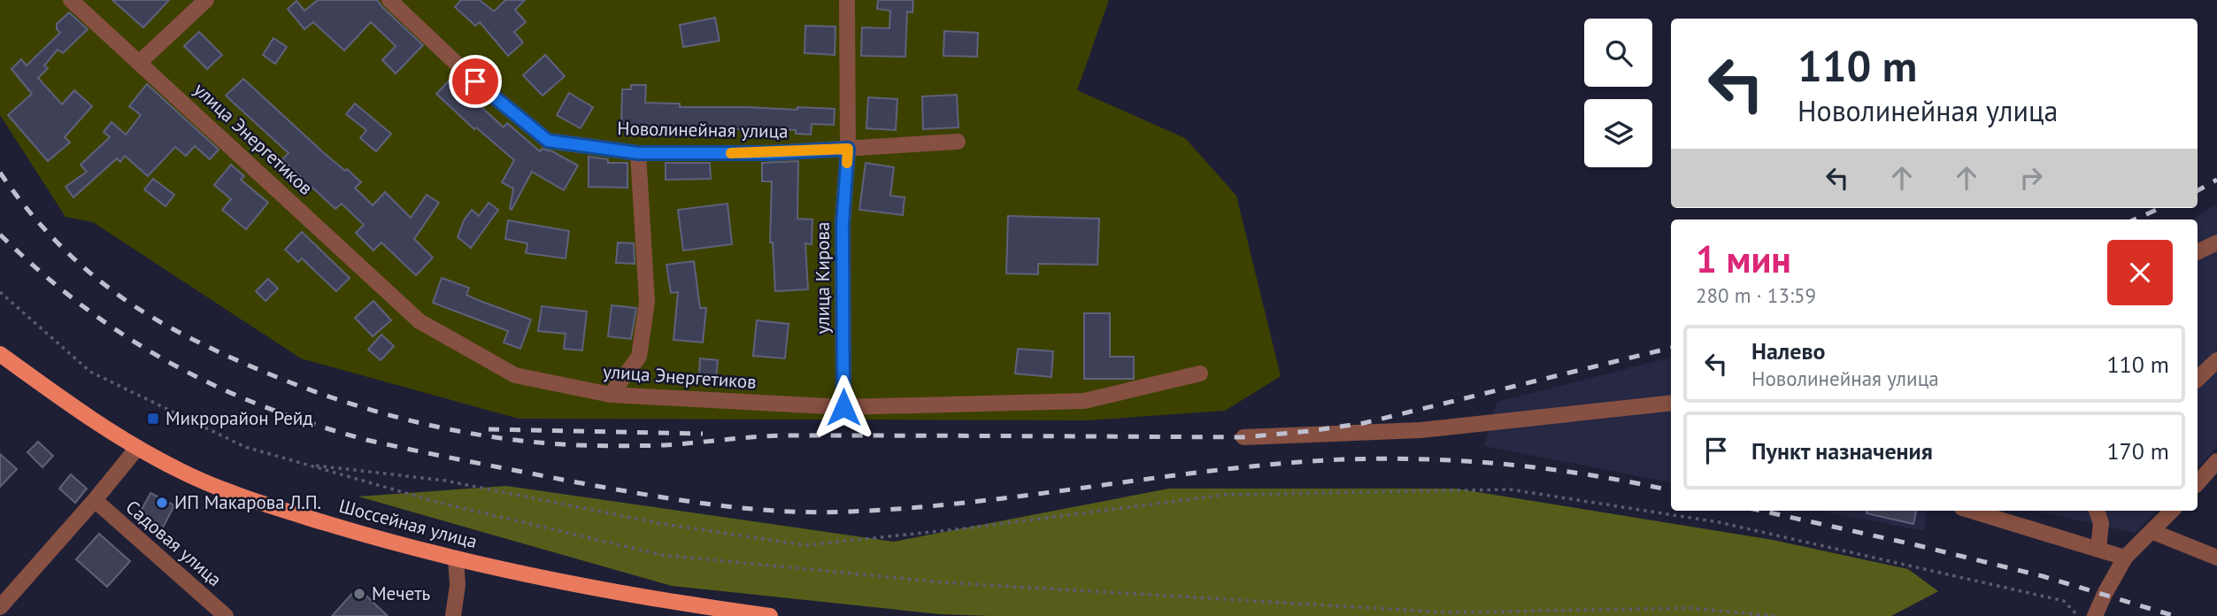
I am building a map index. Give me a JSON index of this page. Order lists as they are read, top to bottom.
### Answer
{
  "streets": {
    "main road": ["Шоссейная улица"],
    "street": [
      "Новолинейная улица",
      "улица Энергетиков",
      "улица Кирова",
      "Садовая улица"
    ]
  },
  "crossings": [
    ["Новолинейная улица", "улица Кирова"],
    ["улица Энергетиков", "улица Кирова"]
  ],
  "places": {
    "transit": ["Микрорайон Рейд"],
    "other": ["ИП Макарова Л.П.", "Мечеть"]
  },
  "page": {
    "turn": ["110 m", "Новолинейная улица"],
    "heading": ["1 мин", "280 m · 13:59"],
    "list": [
      {
        "name": "Налево",
        "note": "Новолинейная улица",
        "value": "110 m"
      },
      {
        "name": "Пункт назначения",
        "value": "170 m"
      }
    ]
  }
}
